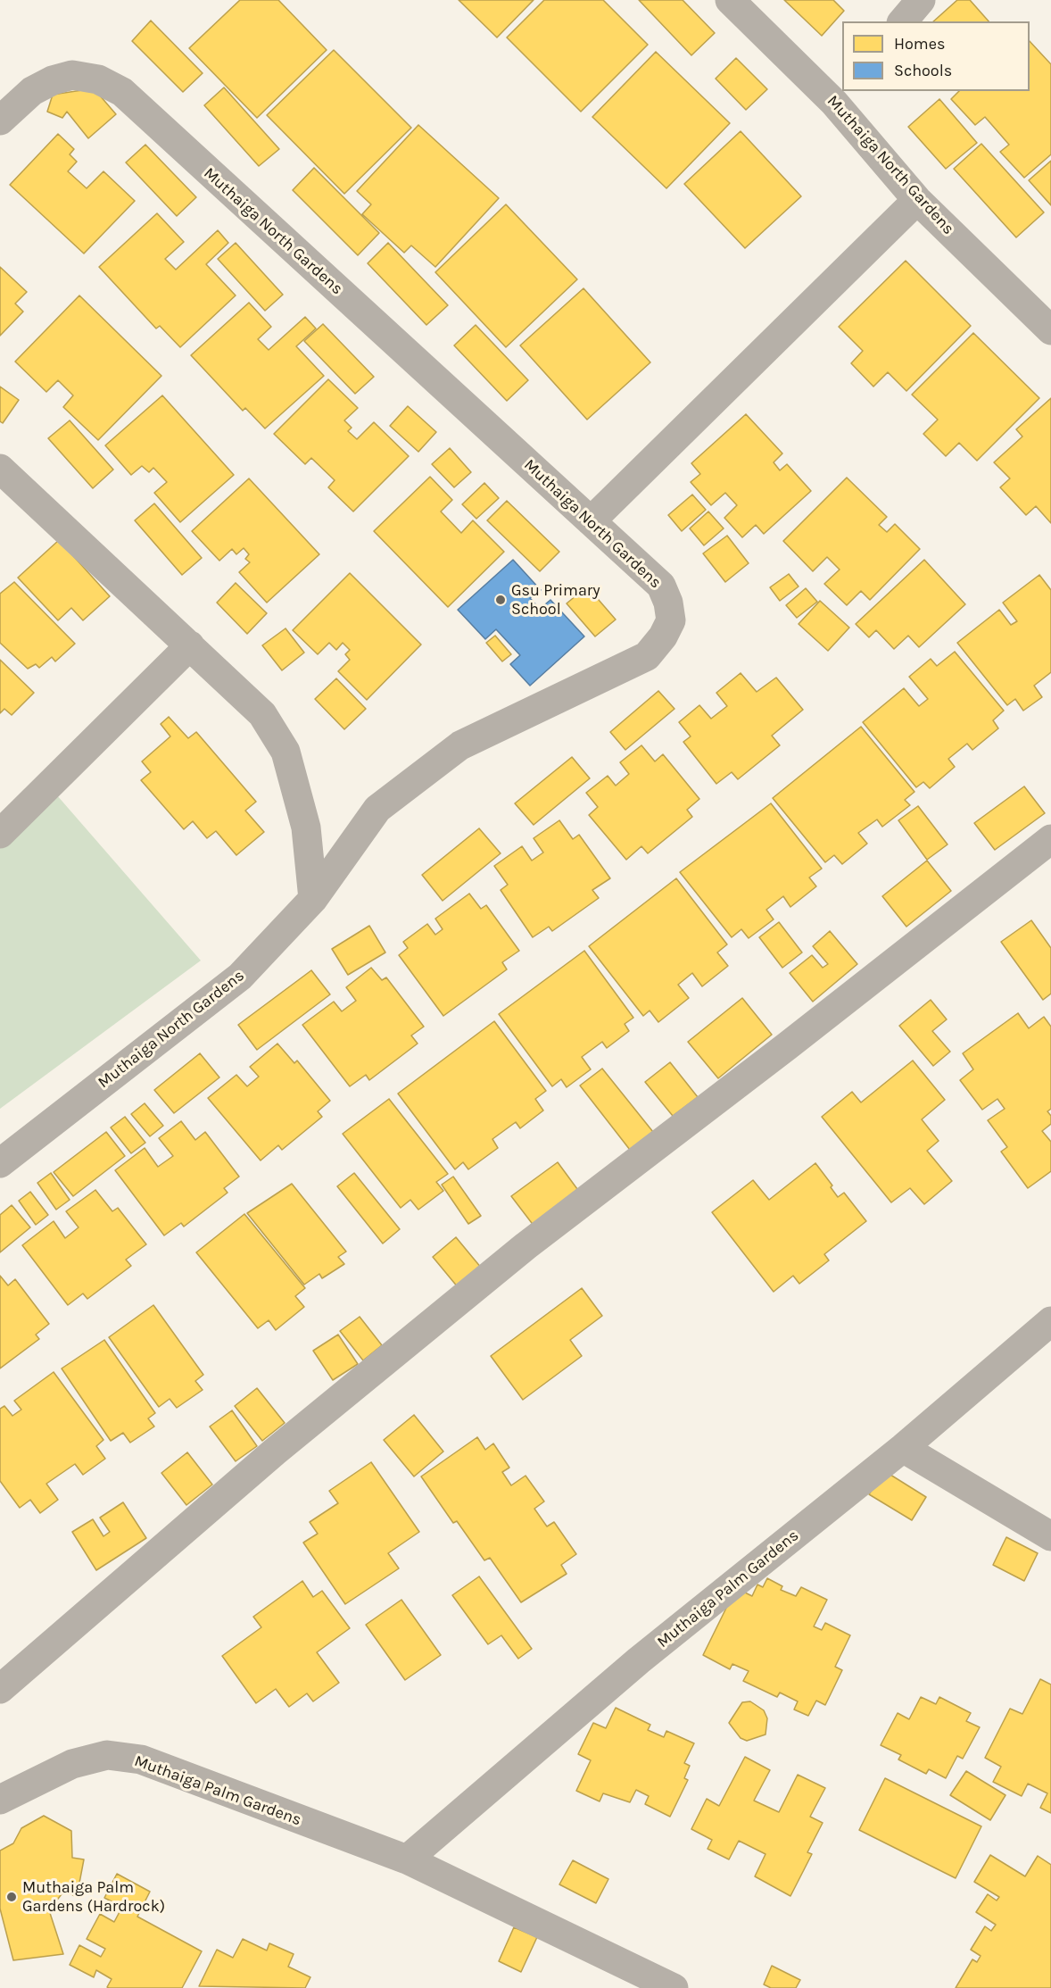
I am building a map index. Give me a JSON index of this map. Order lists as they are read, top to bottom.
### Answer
{
  "streets": {
    "street": ["Muthaiga North Gardens", "Muthaiga Palm Gardens"]
  },
  "places": ["Gsu Primary School", "Muthaiga Palm Gardens (Hardrock)"],
  "legend": ["Homes", "Schools"]
}
